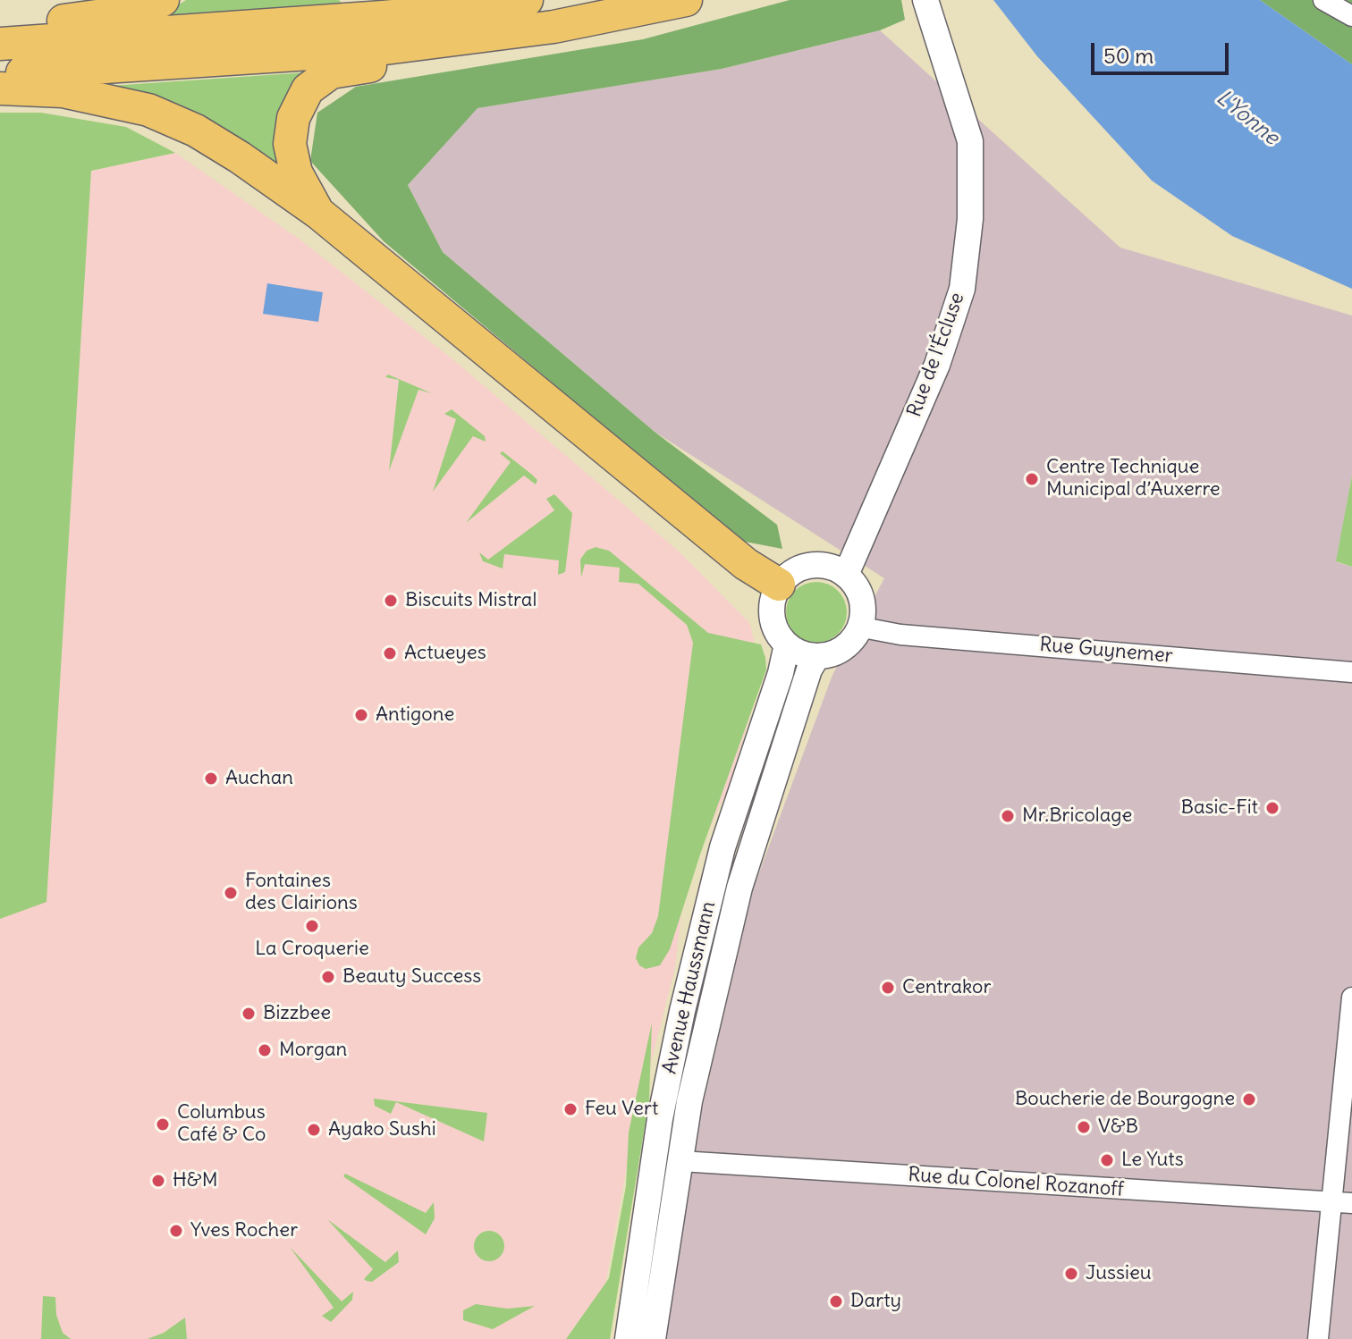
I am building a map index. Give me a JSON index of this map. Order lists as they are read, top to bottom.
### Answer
{
  "streets": {
    "street": [
      "Rue de l'Écluse",
      "Rue Guynemer",
      "Avenue Haussmann",
      "Rue du Colonel Rozanoff"
    ]
  },
  "crossings": [
    ["Rue de l'Écluse", "Rue Guynemer"],
    ["Rue de l'Écluse", "Avenue Haussmann"],
    ["Rue Guynemer", "Avenue Haussmann"],
    ["Avenue Haussmann", "Rue du Colonel Rozanoff"]
  ],
  "water": ["L'Yonne"],
  "places": [
    "Centre Technique Municipal d’Auxerre",
    "Biscuits Mistral",
    "Actueyes",
    "Antigone",
    "Auchan",
    "Basic-Fit",
    "Mr.Bricolage",
    "Fontaines des Clairions",
    "La Croquerie",
    "Beauty Success",
    "Centrakor",
    "Bizzbee",
    "Morgan",
    "Boucherie de Bourgogne",
    "Feu Vert",
    "Columbus Café & Co",
    "V&B",
    "Ayako Sushi",
    "Le Yuts",
    "H&M",
    "Yves Rocher",
    "Jussieu",
    "Darty"
  ],
  "scale_bar": "50 m"
}
